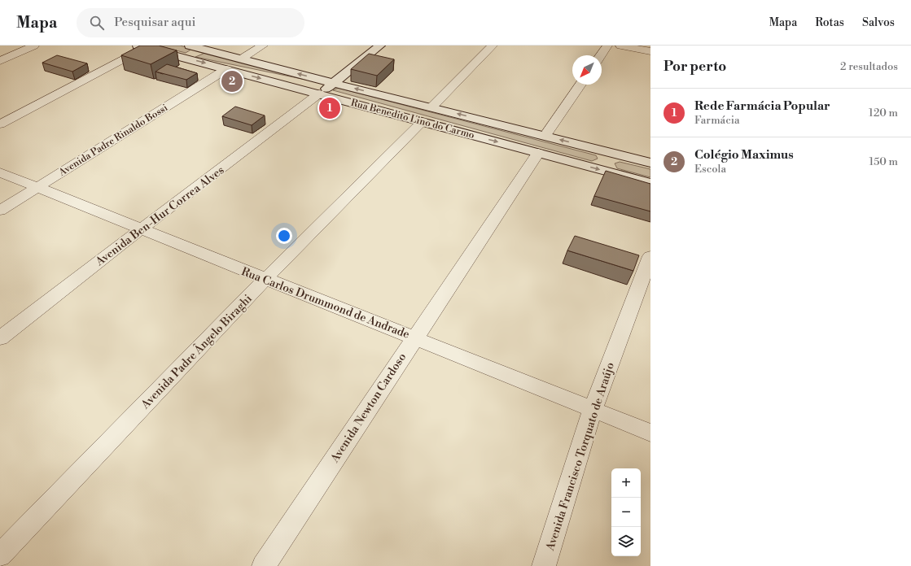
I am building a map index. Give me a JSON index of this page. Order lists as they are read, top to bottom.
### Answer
{
  "streets": {
    "main road": ["Rua Benedito Lino do Carmo"],
    "street": [
      "Avenida Padre Rinaldo Bossi",
      "Avenida Ben-Hur Correa Alves",
      "Rua Carlos Drummond de Andrade",
      "Avenida Padre Ângelo Biraghi",
      "Avenida Newton Cardoso",
      "Avenida Francisco Torquato de Araújo"
    ]
  },
  "crossings": [
    ["Rua Benedito Lino do Carmo", "Avenida Padre Rinaldo Bossi"],
    ["Rua Benedito Lino do Carmo", "Avenida Ben-Hur Correa Alves"],
    ["Rua Benedito Lino do Carmo", "Avenida Padre Ângelo Biraghi"],
    ["Rua Benedito Lino do Carmo", "Avenida Newton Cardoso"],
    ["Avenida Padre Rinaldo Bossi", "Rua Carlos Drummond de Andrade"],
    ["Avenida Ben-Hur Correa Alves", "Rua Carlos Drummond de Andrade"],
    ["Rua Carlos Drummond de Andrade", "Avenida Padre Ângelo Biraghi"],
    ["Rua Carlos Drummond de Andrade", "Avenida Newton Cardoso"],
    ["Rua Carlos Drummond de Andrade", "Avenida Francisco Torquato de Araújo"]
  ],
  "north": "bottom left",
  "page": {
    "header": "Mapa",
    "search": "Pesquisar aqui",
    "nav": ["Mapa", "Rotas", "Salvos"],
    "heading": ["Por perto", "2 resultados"],
    "pins": ["2", "1"],
    "list": [
      {
        "mark": "1",
        "name": "Rede Farmácia Popular",
        "note": "Farmácia",
        "value": "120 m"
      },
      {
        "mark": "2",
        "name": "Colégio Maximus",
        "note": "Escola",
        "value": "150 m"
      }
    ],
    "map_buttons": ["+", "−"]
  }
}
